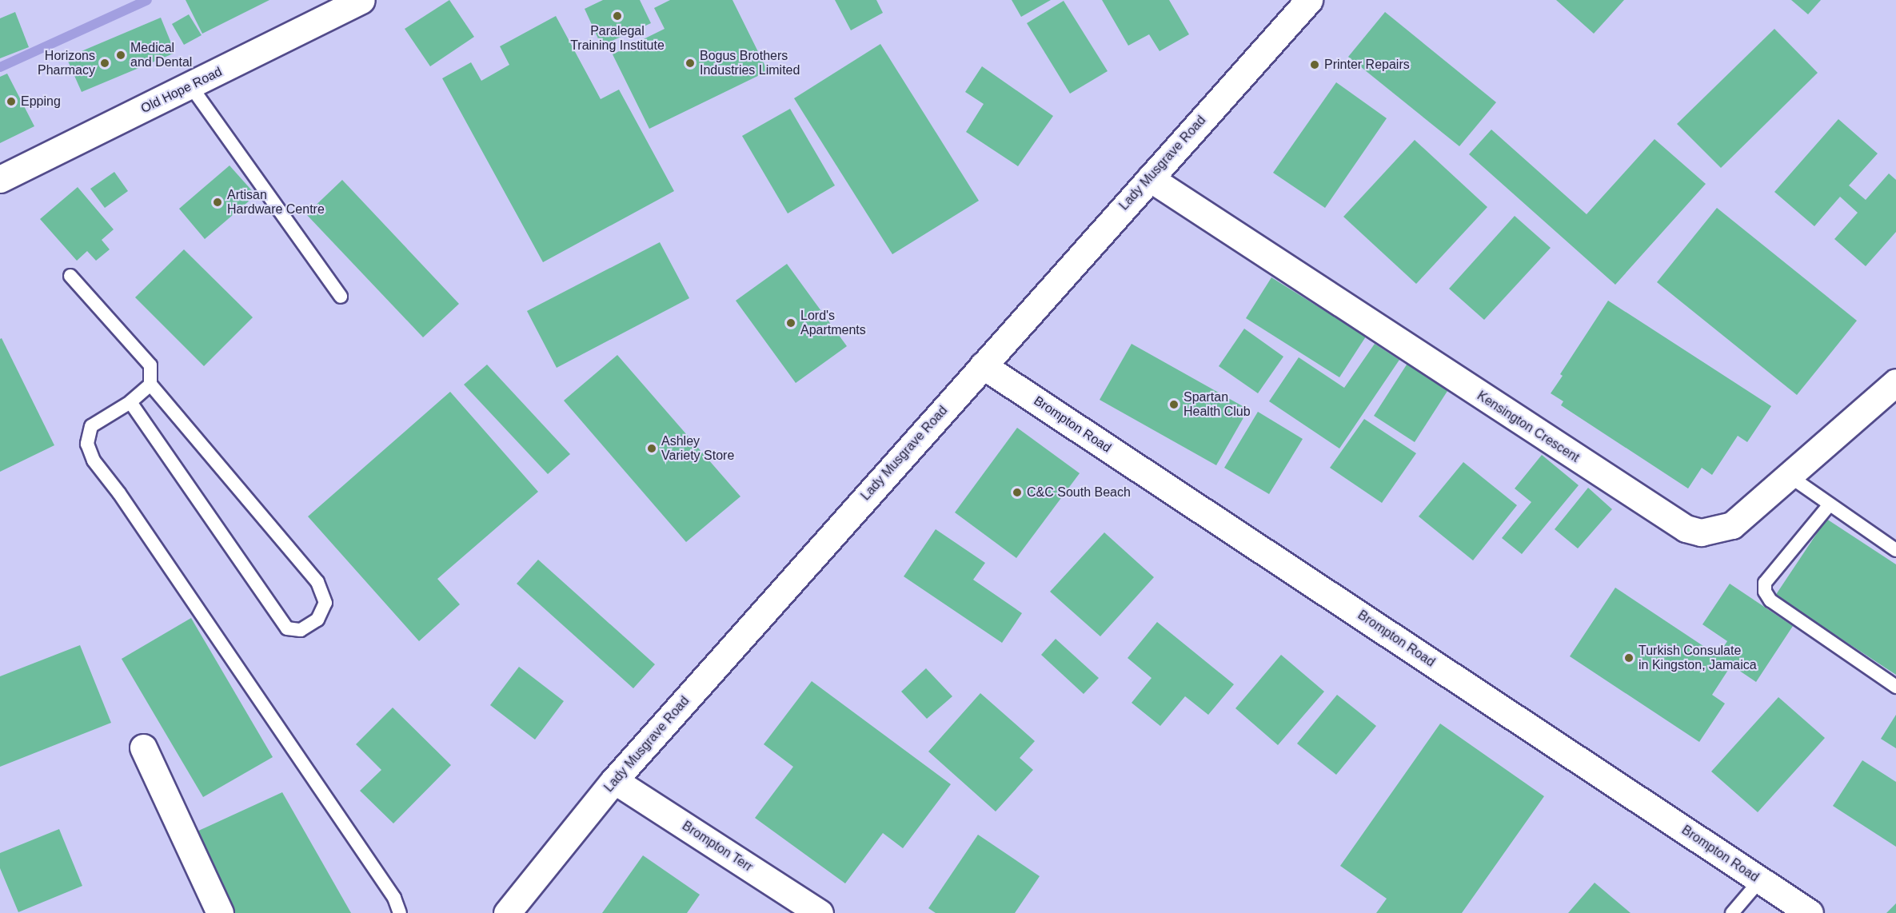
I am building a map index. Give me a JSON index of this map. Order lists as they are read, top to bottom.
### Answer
{
  "streets": {
    "street": [
      "Old Hope Road",
      "Lady Musgrave Road",
      "Brompton Road",
      "Kensington Crescent",
      "Brompton Terr"
    ]
  },
  "crossings": [
    ["Lady Musgrave Road", "Brompton Road"],
    ["Lady Musgrave Road", "Kensington Crescent"],
    ["Lady Musgrave Road", "Brompton Terr"]
  ],
  "places": [
    "Paralegal Training Institute",
    "Medical and Dental",
    "Horizons Pharmacy",
    "Bogus Brothers Industries Limited",
    "Printer Repairs",
    "Epping",
    "Artisan Hardware Centre",
    "Lord's Apartments",
    "Spartan Health Club",
    "Ashley Variety Store",
    "C&C South Beach",
    "Turkish Consulate in Kingston, Jamaica"
  ]
}
